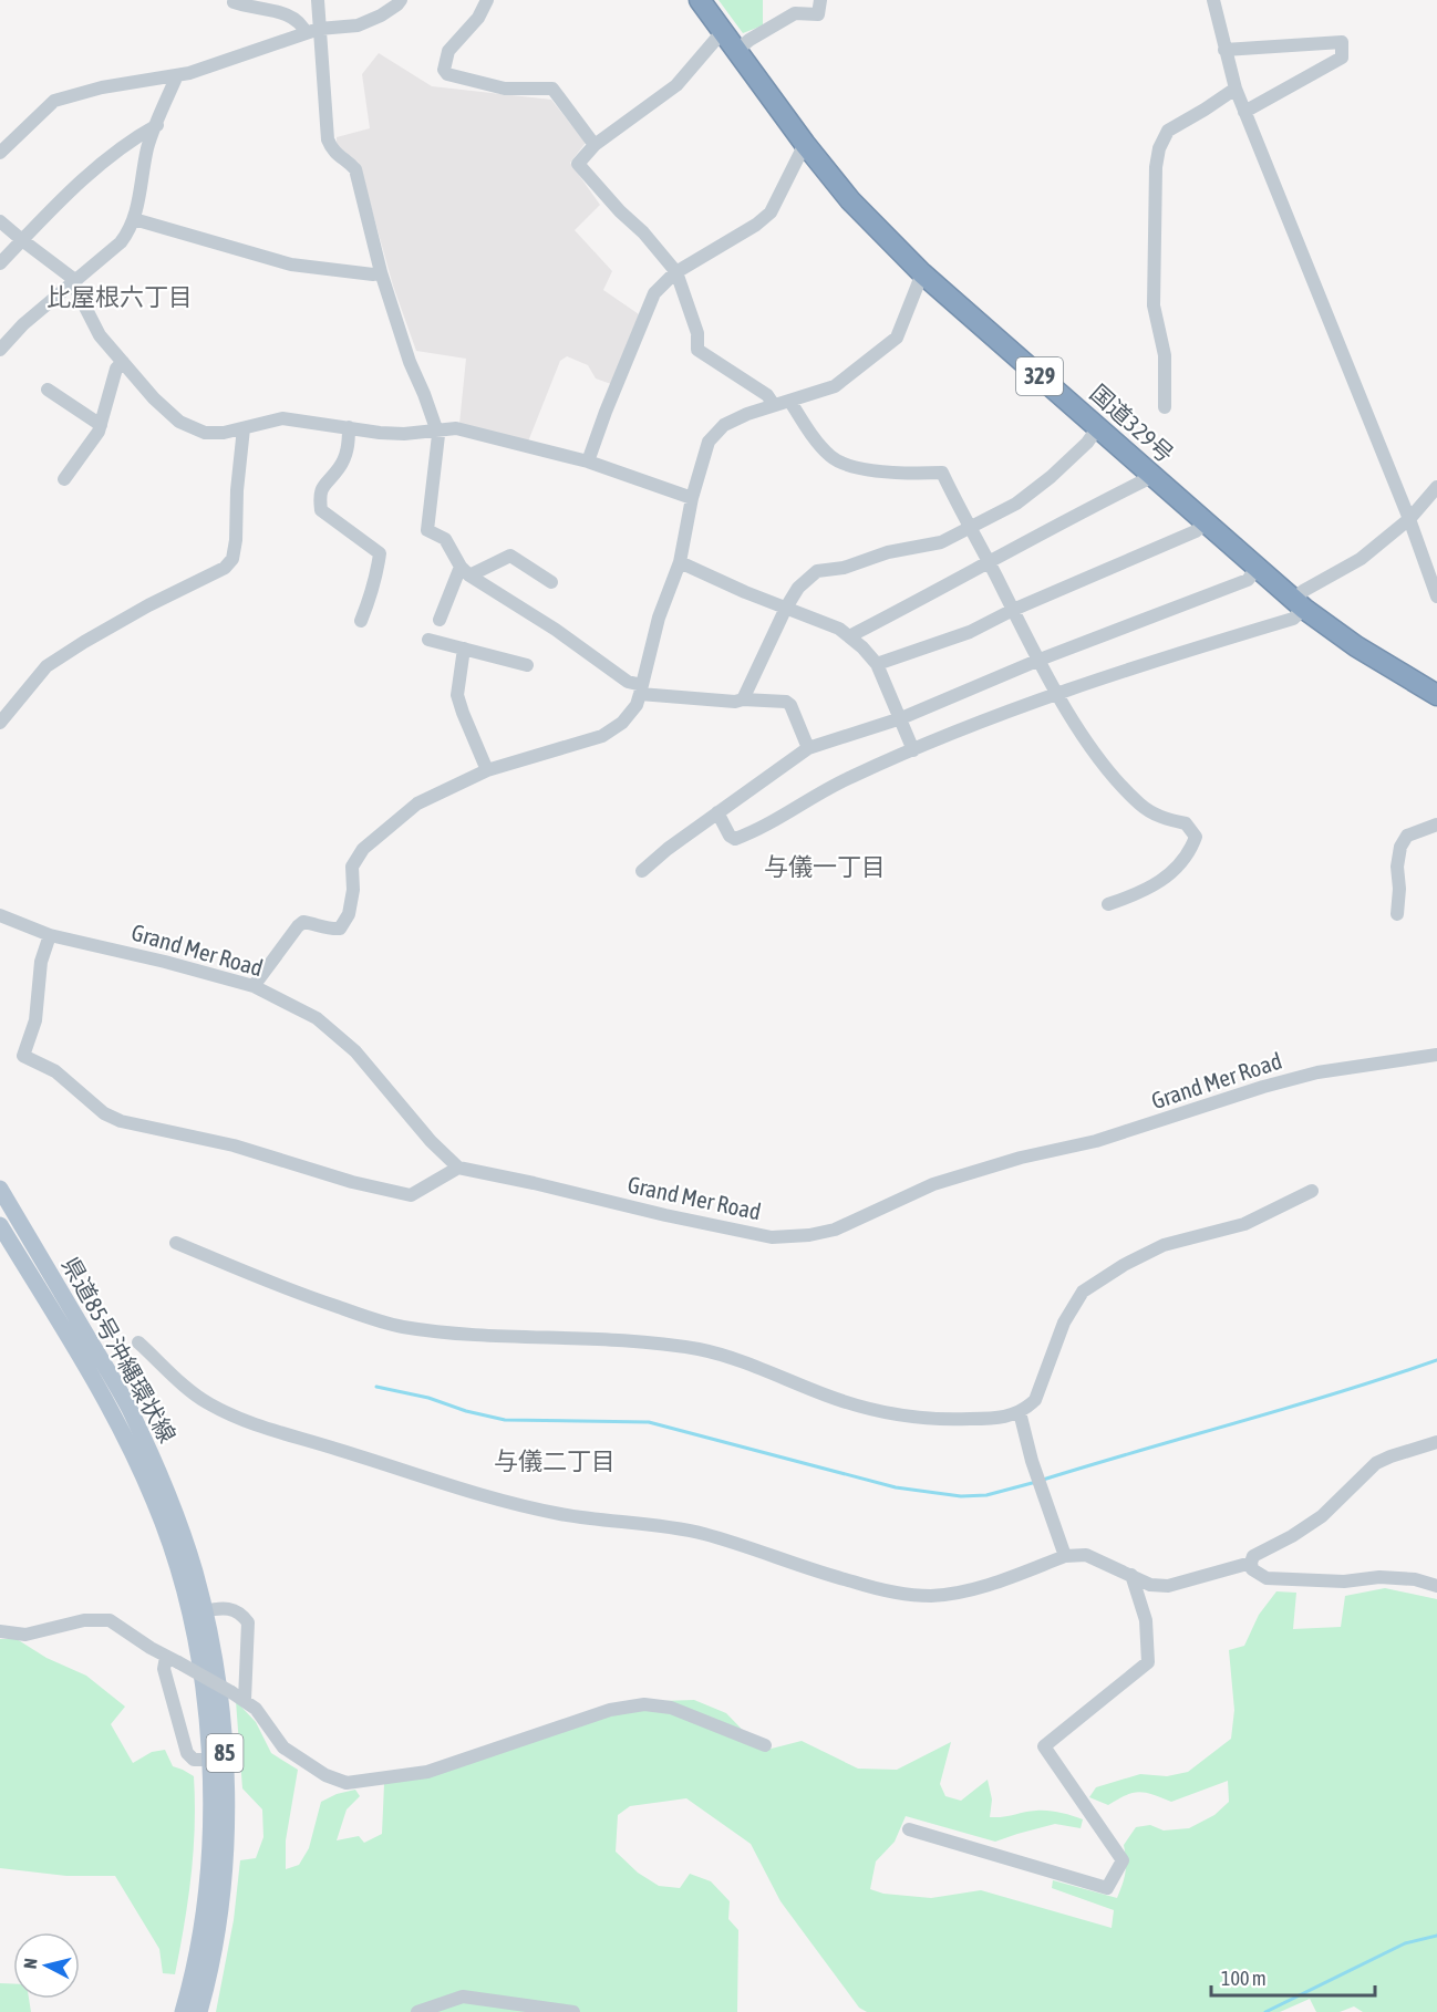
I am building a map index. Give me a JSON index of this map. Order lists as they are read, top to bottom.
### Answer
{
  "streets": {
    "highway": ["329", "国道329号"],
    "main road": ["県道85号沖縄環状線", "85"],
    "street": ["Grand Mer Road"]
  },
  "districts": ["比屋根六丁目", "与儀一丁目", "与儀二丁目"],
  "scale_bar": "100 m",
  "north": "left"
}
